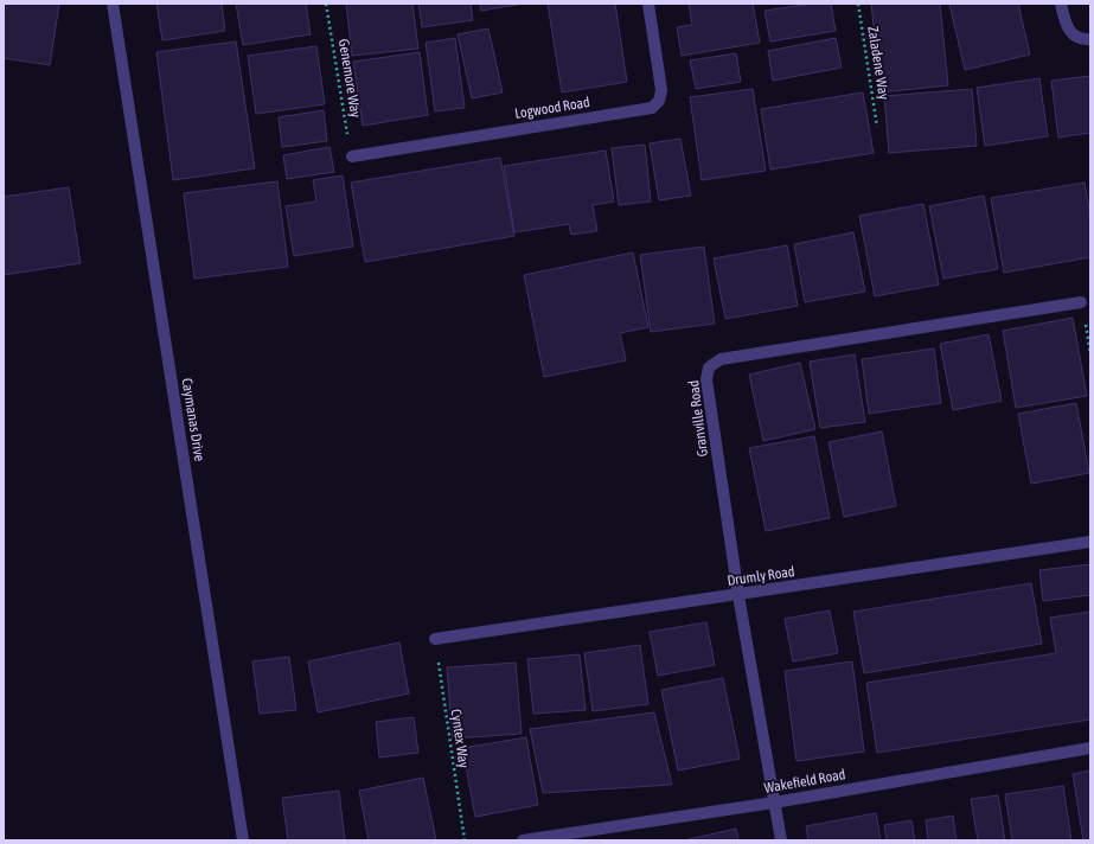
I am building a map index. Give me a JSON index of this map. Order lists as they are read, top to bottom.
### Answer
{
  "streets": {
    "street": [
      "Logwood Road",
      "Granville Road",
      "Caymanas Drive",
      "Drumly Road",
      "Wakefield Road"
    ],
    "path": ["Zaladene Way", "Genemore Way", "Cyntex Way"]
  },
  "crossings": [
    ["Genemore Way", "Logwood Road"],
    ["Granville Road", "Drumly Road"],
    ["Granville Road", "Wakefield Road"],
    ["Drumly Road", "Cyntex Way"]
  ]
}
